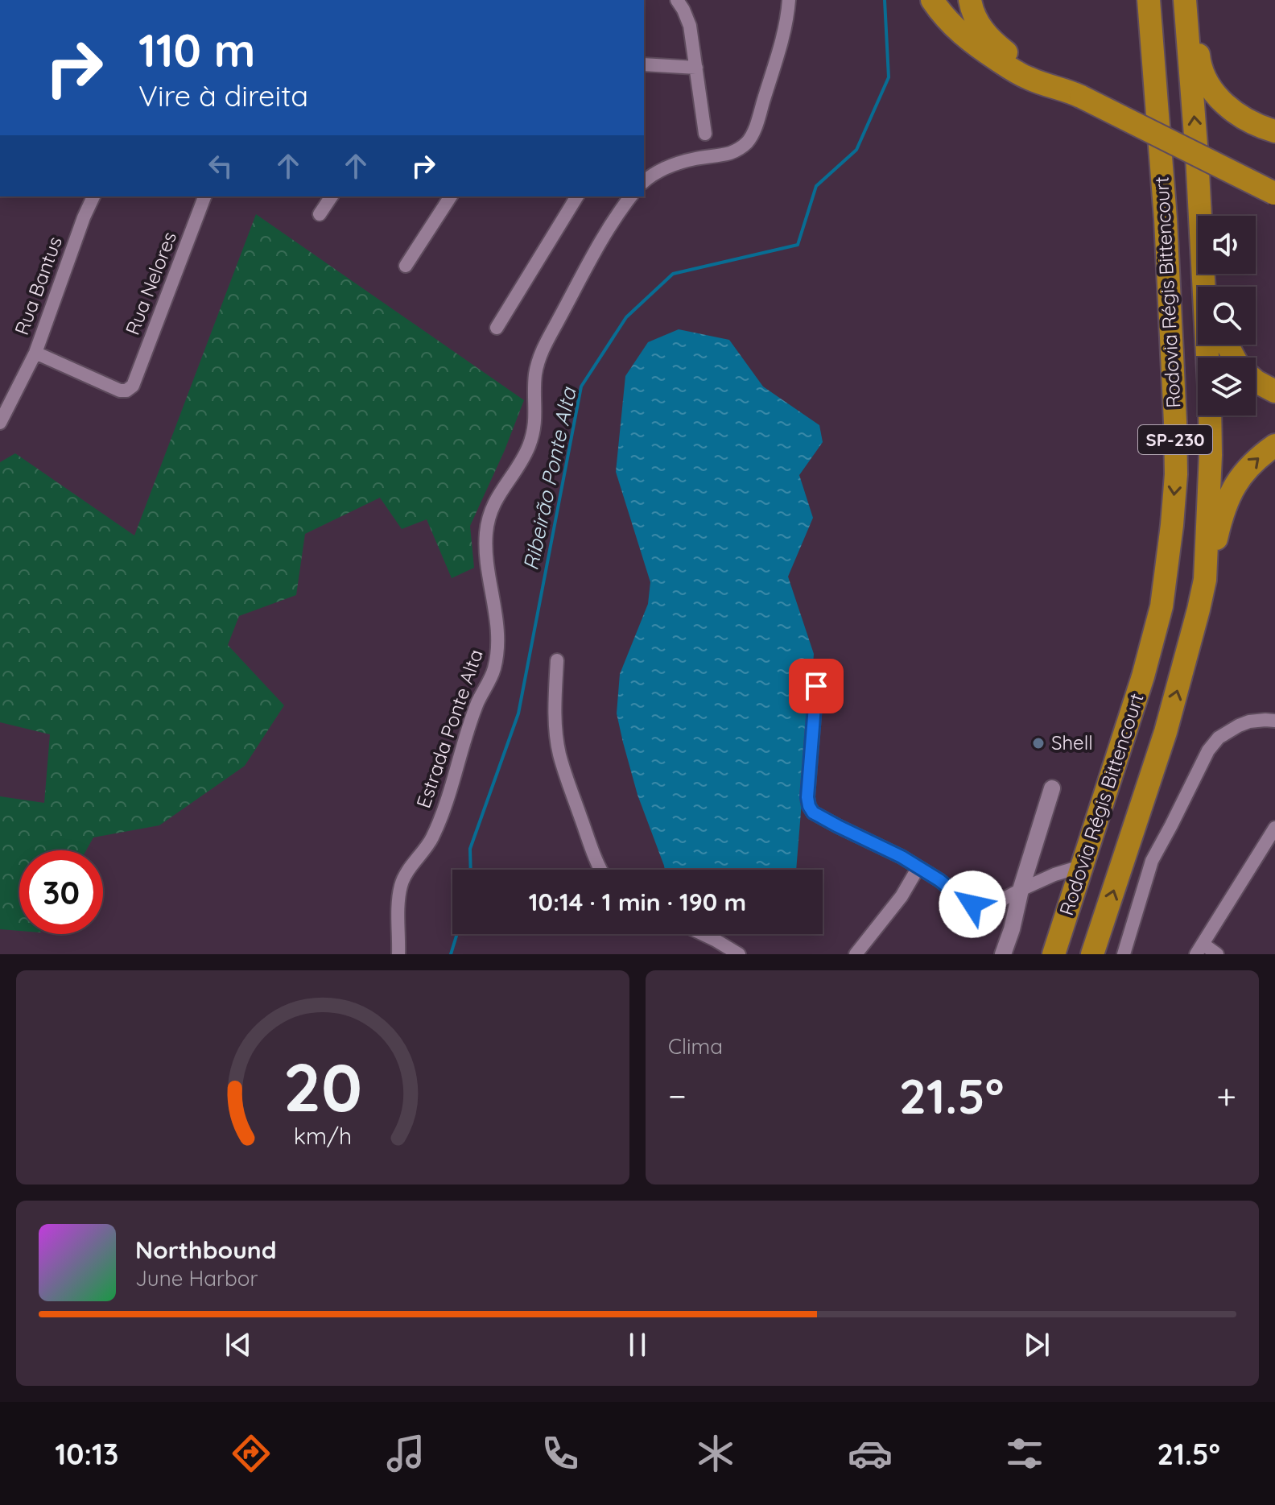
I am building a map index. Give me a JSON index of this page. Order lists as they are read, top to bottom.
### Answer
{
  "streets": {
    "highway": ["Rodovia Régis Bittencourt", "SP-230"],
    "street": ["Rua Nelores", "Rua Bantus", "Estrada Ponte Alta"]
  },
  "crossings": [
    ["Rua Nelores", "Rua Bantus"]
  ],
  "water": ["Ribeirão Ponte Alta"],
  "places": ["Shell"],
  "page": {
    "turn": ["110 m", "Vire à direita"],
    "limit": "30",
    "trip": "10:14 · 1 min · 190 m",
    "tile": "Clima",
    "heat": ["−", "21.5°", "+"],
    "song": ["Northbound", "June Harbor"],
    "tabs": ["10:13", "21.5°"],
    "gauge": ["20", "km/h"]
  }
}
